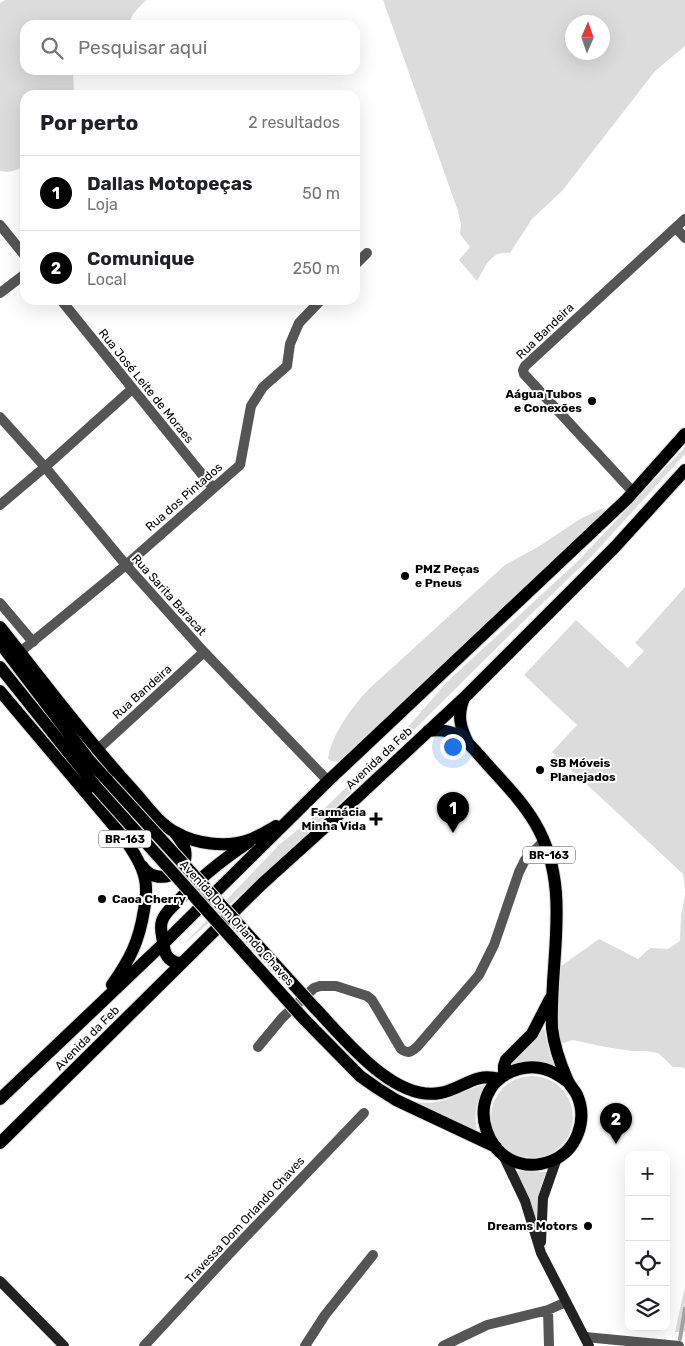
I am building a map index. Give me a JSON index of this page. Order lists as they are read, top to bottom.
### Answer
{
  "streets": {
    "main road": ["Avenida da Feb", "BR-163", "Avenida Dom Orlando Chaves"],
    "street": [
      "Rua Bandeira",
      "Rua José Leite de Moraes",
      "Rua dos Pintados",
      "Rua Sarita Baracat",
      "Travessa Dom Orlando Chaves"
    ]
  },
  "crossings": [
    ["Rua Bandeira", "Rua Sarita Baracat"],
    ["Rua Bandeira", "Avenida da Feb"],
    ["Rua José Leite de Moraes", "Rua dos Pintados"],
    ["Rua dos Pintados", "Rua Sarita Baracat"],
    ["Rua Sarita Baracat", "Avenida da Feb"],
    ["Avenida da Feb", "BR-163"],
    ["BR-163", "Avenida Dom Orlando Chaves"]
  ],
  "places": {
    "other": [
      "Aágua Tubos e Conexões",
      "PMZ Peças e Pneus",
      "SB Móveis Planejados",
      "Caoa Cherry",
      "Dreams Motors"
    ],
    "health": ["Farmácia Minha Vida"]
  },
  "north": "top",
  "page": {
    "search": "Pesquisar aqui",
    "heading": ["Por perto", "2 resultados"],
    "list": [
      {
        "mark": "1",
        "name": "Dallas Motopeças",
        "note": "Loja",
        "value": "50 m"
      },
      {
        "mark": "2",
        "name": "Comunique",
        "note": "Local",
        "value": "250 m"
      }
    ],
    "pins": ["1", "2"],
    "map_buttons": ["+", "−"]
  }
}
